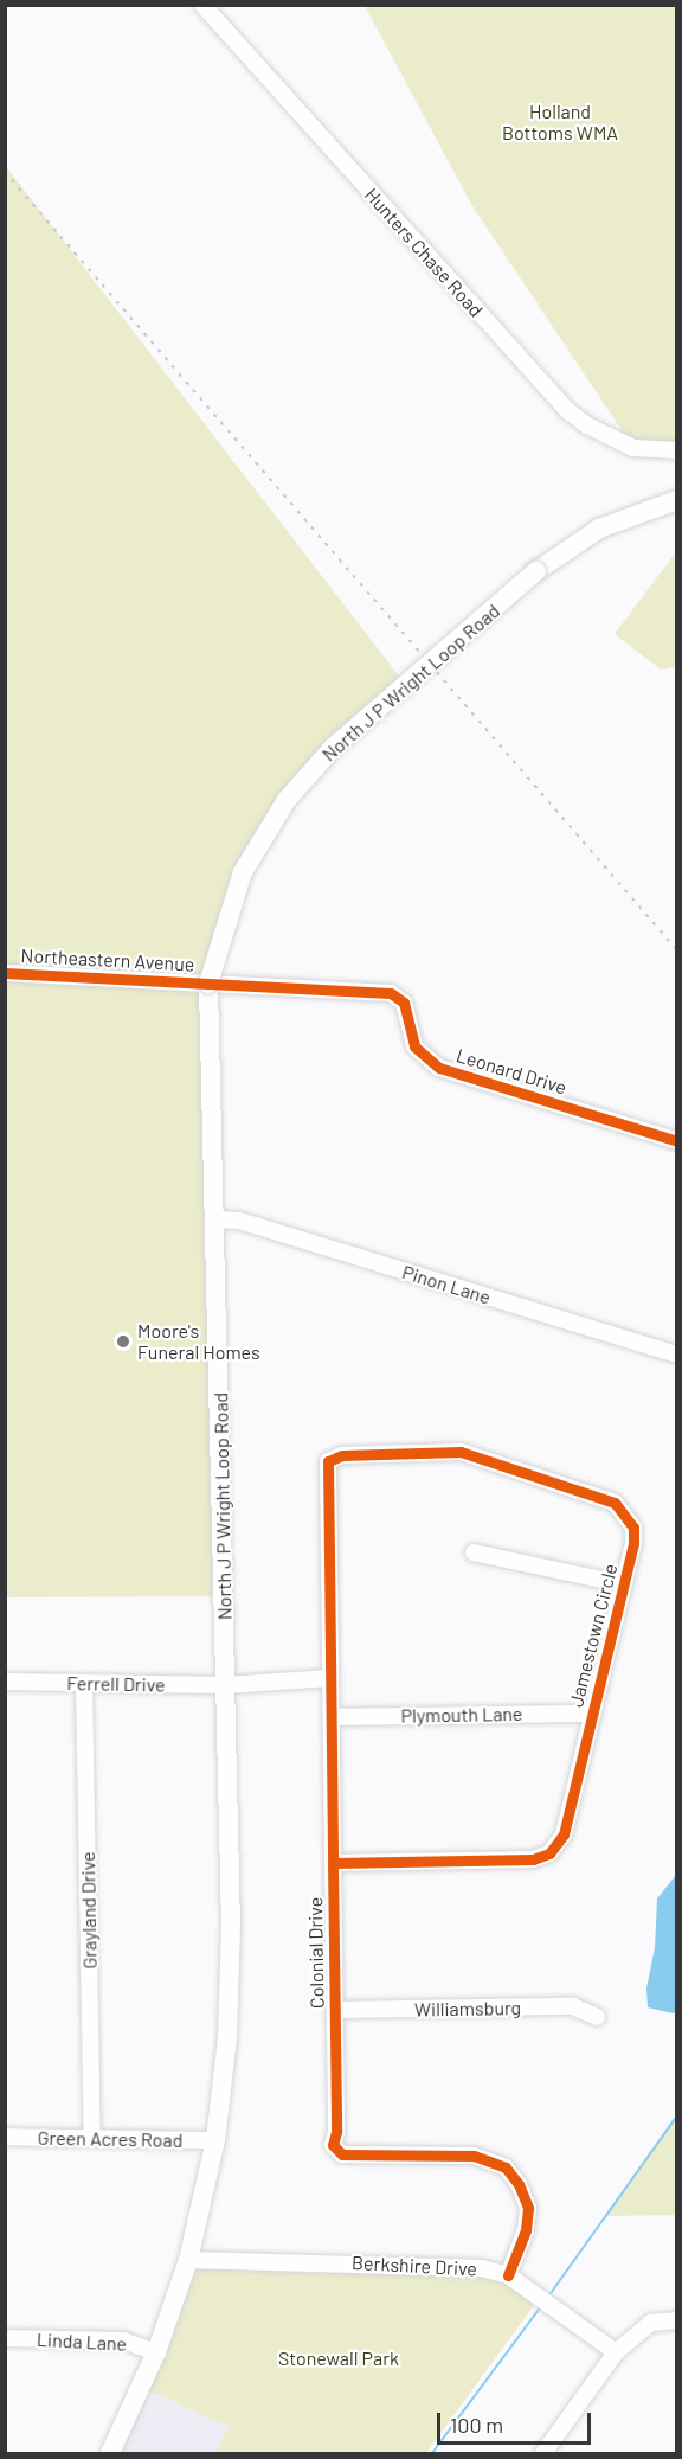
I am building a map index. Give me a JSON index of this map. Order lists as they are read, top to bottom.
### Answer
{
  "streets": {
    "main road": ["North J P Wright Loop Road"],
    "street": [
      "Hunters Chase Road",
      "Northeastern Avenue",
      "Leonard Drive",
      "Pinon Lane",
      "Jamestown Circle",
      "Ferrell Drive",
      "Plymouth Lane",
      "Grayland Drive",
      "Colonial Drive",
      "Williamsburg",
      "Green Acres Road",
      "Berkshire Drive",
      "Linda Lane"
    ]
  },
  "crossings": [
    ["North J P Wright Loop Road", "Northeastern Avenue"],
    ["North J P Wright Loop Road", "Leonard Drive"],
    ["North J P Wright Loop Road", "Pinon Lane"],
    ["North J P Wright Loop Road", "Ferrell Drive"],
    ["North J P Wright Loop Road", "Green Acres Road"],
    ["North J P Wright Loop Road", "Berkshire Drive"],
    ["North J P Wright Loop Road", "Linda Lane"],
    ["Northeastern Avenue", "Leonard Drive"],
    ["Jamestown Circle", "Plymouth Lane"],
    ["Jamestown Circle", "Colonial Drive"],
    ["Ferrell Drive", "Grayland Drive"],
    ["Plymouth Lane", "Colonial Drive"],
    ["Grayland Drive", "Green Acres Road"],
    ["Colonial Drive", "Williamsburg"],
    ["Colonial Drive", "Berkshire Drive"]
  ],
  "parks": ["Holland Bottoms WMA", "Stonewall Park"],
  "places": ["Moore's Funeral Homes"],
  "scale_bar": "100 m"
}
